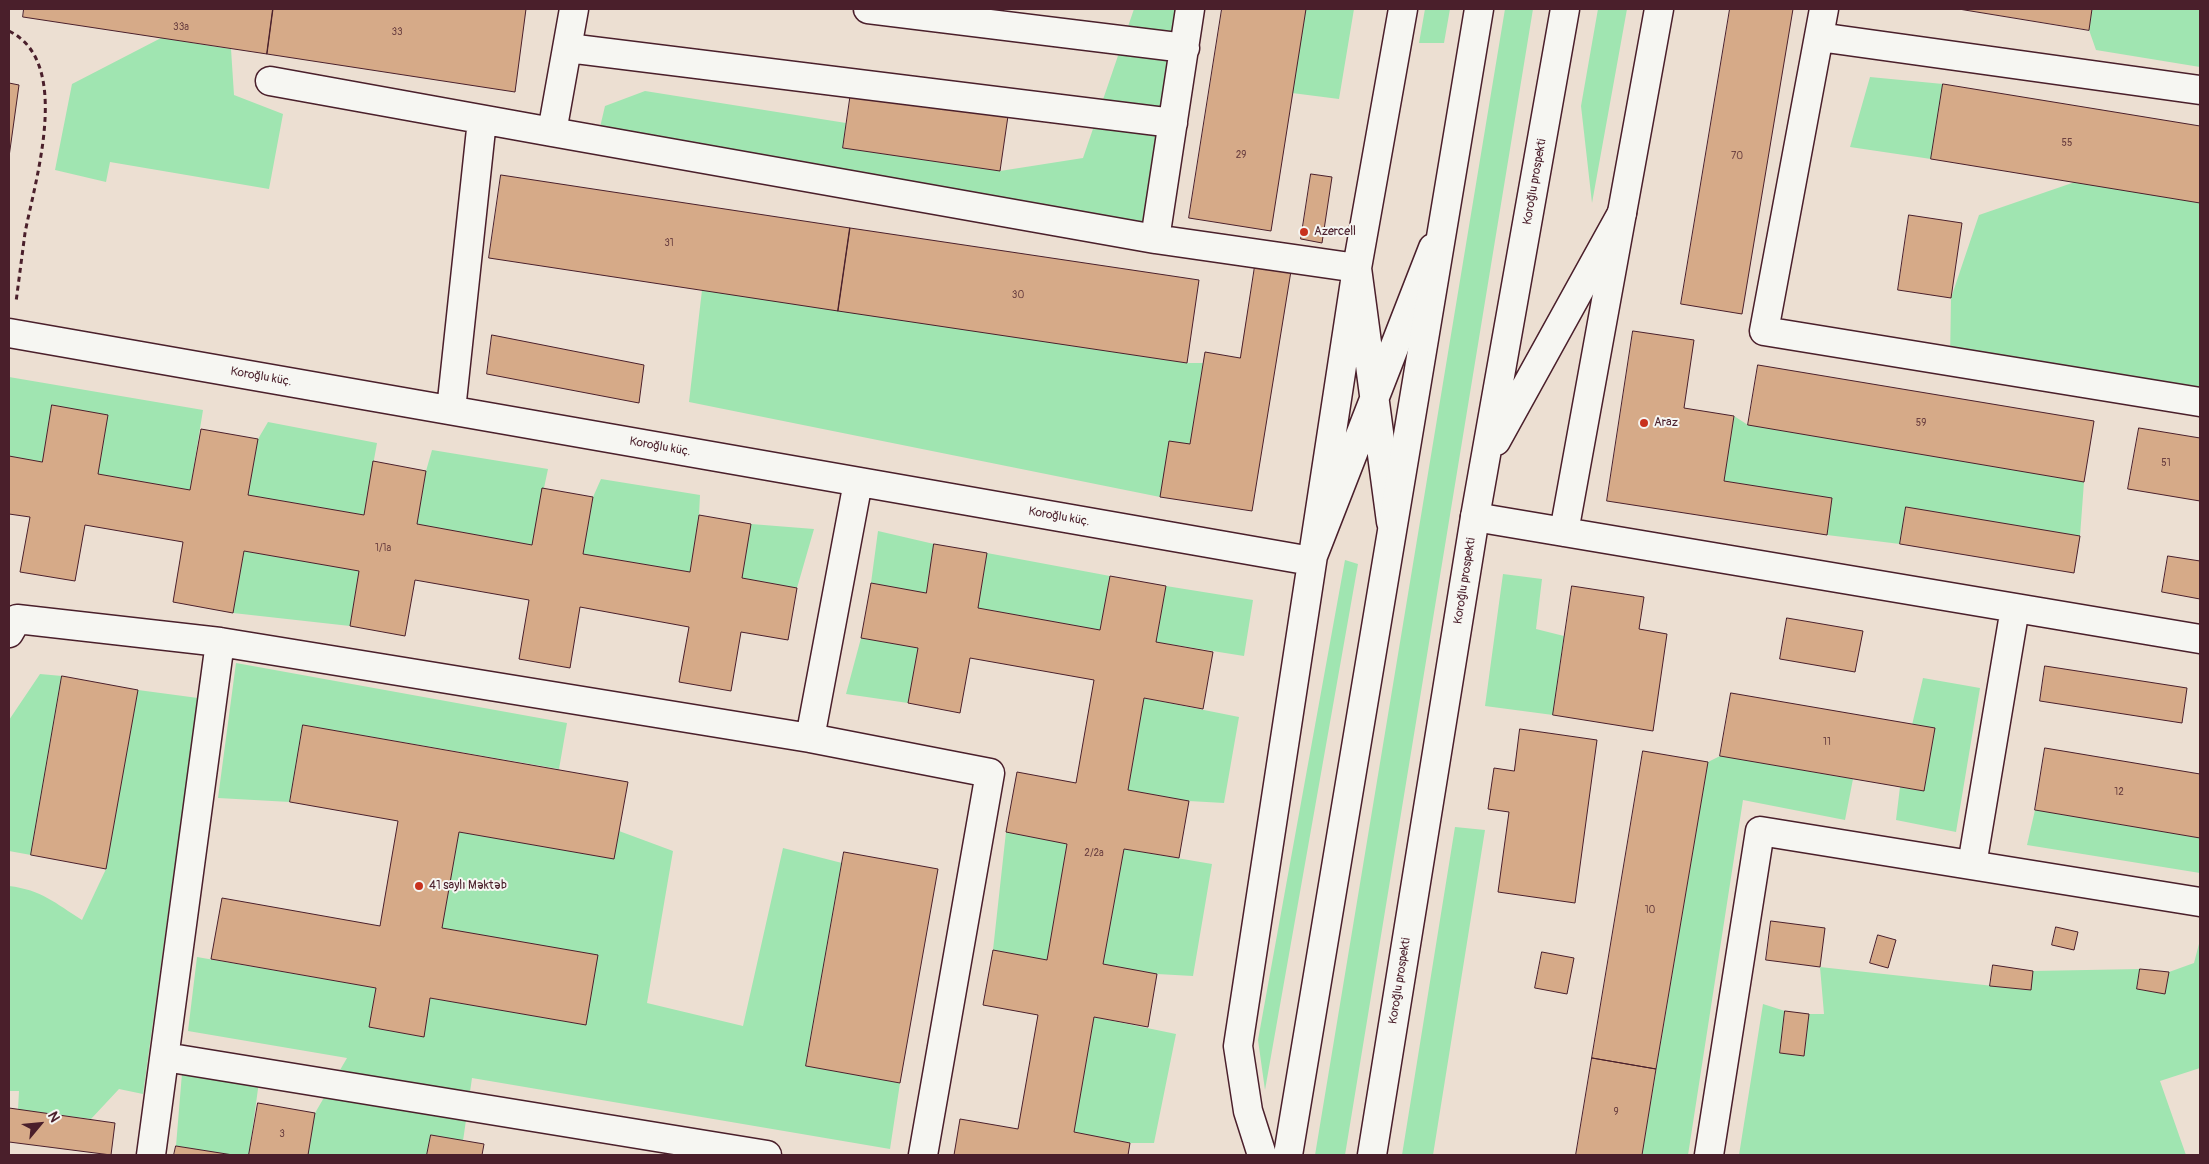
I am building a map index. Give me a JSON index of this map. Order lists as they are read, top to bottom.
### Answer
{
  "streets": {
    "street": ["Koroğlu prospekti", "Koroğlu küç."]
  },
  "places": ["Azercell", "Araz", "41 saylı Məktəb"],
  "house_numbers": [
    "33a",
    "33",
    "55",
    "29",
    "70",
    "31",
    "30",
    "59",
    "51",
    "1/1a",
    "11",
    "12",
    "2/2a",
    "10",
    "9",
    "3"
  ],
  "north": "top right"
}
